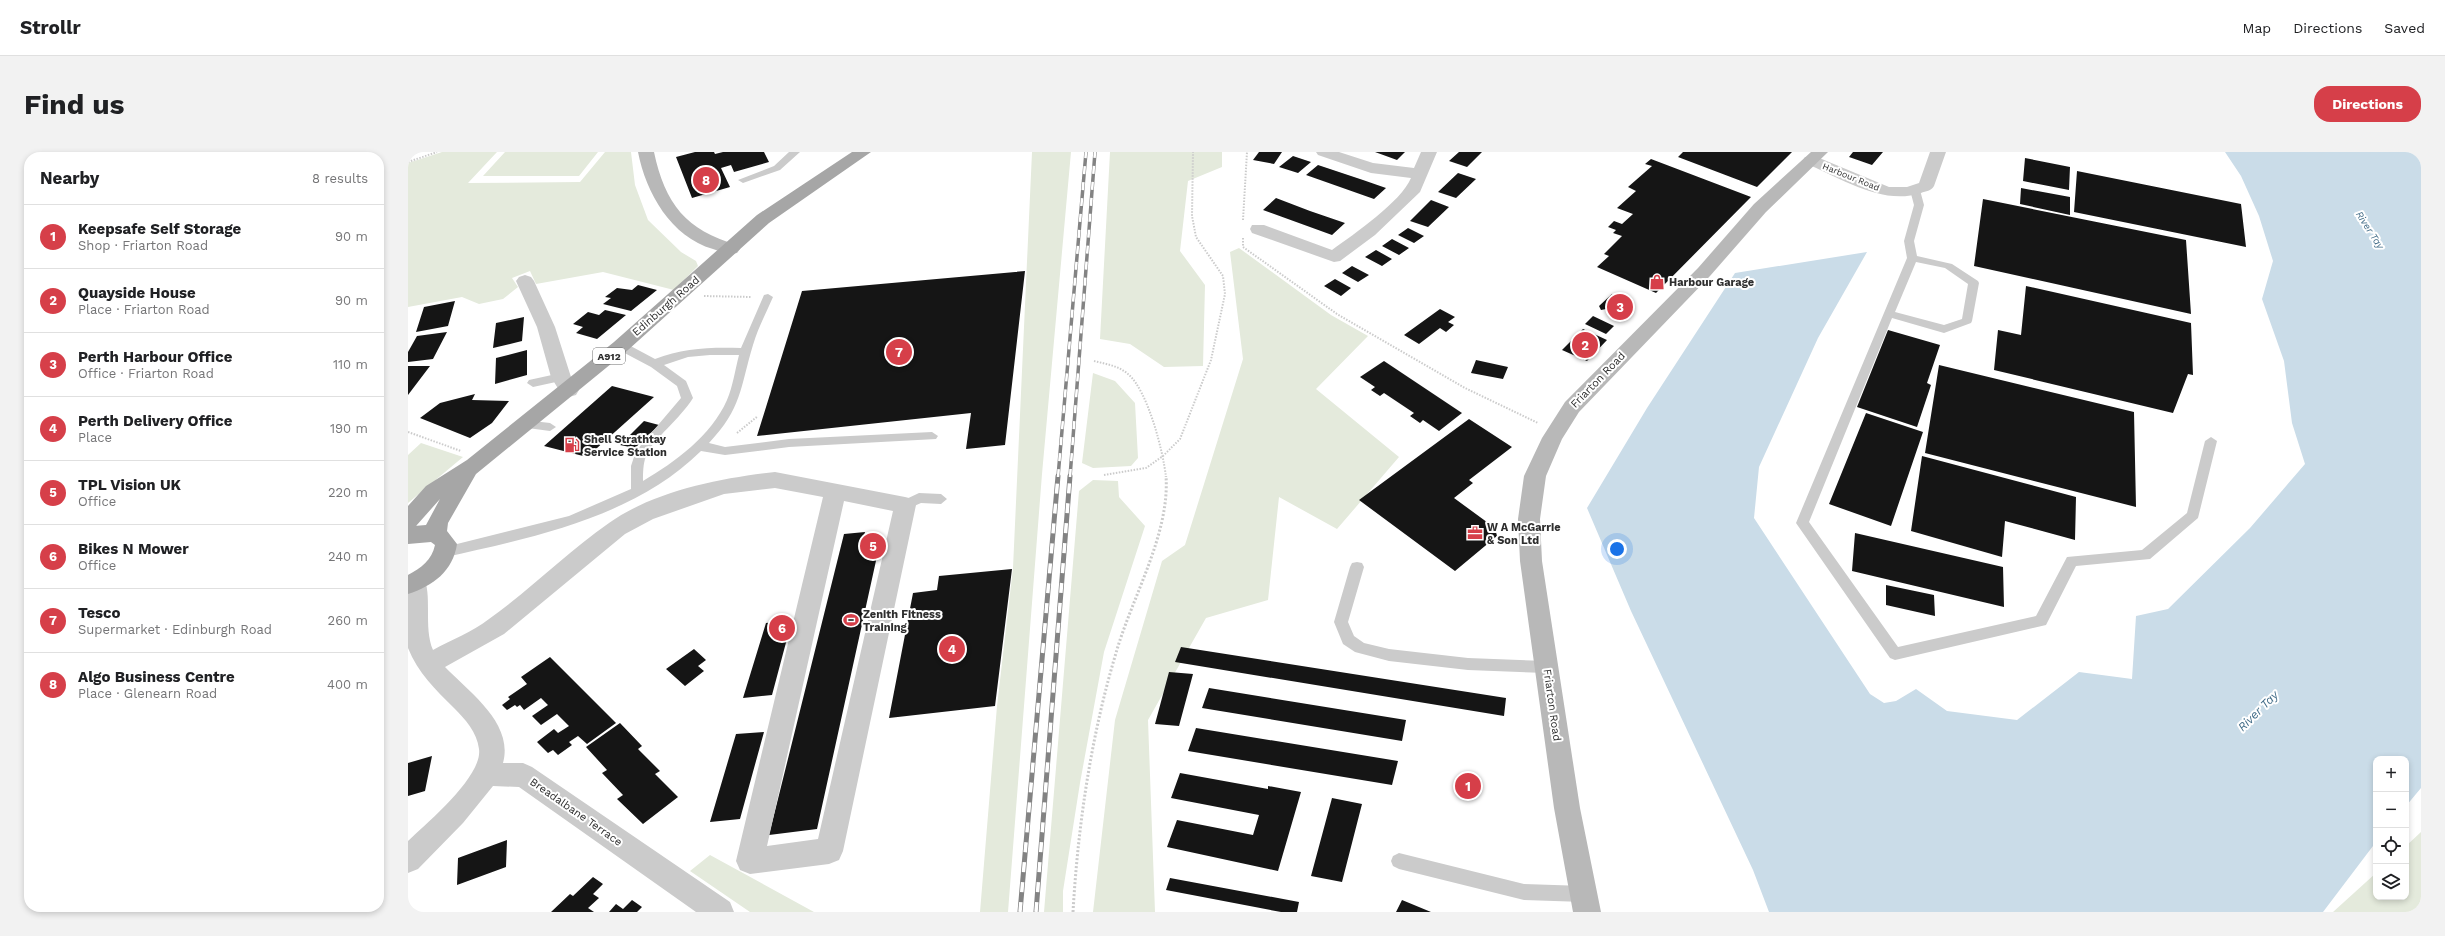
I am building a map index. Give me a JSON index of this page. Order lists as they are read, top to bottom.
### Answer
{
  "streets": {
    "main road": ["Edinburgh Road", "A912"],
    "street": ["Harbour Road", "Friarton Road", "Breadalbane Terrace"]
  },
  "crossings": [
    ["Harbour Road", "Friarton Road"]
  ],
  "water": ["River Tay"],
  "places": {
    "shop": ["Harbour Garage"],
    "fuel station": ["Shell Strathtay Service Station"],
    "office": ["W A McGarrie & Son Ltd"],
    "sports": ["Zenith Fitness Training"]
  },
  "page": {
    "header": "Strollr",
    "nav": ["Map", "Directions", "Saved"],
    "buttons": "Directions",
    "title": "Find us",
    "heading": ["Nearby", "8 results"],
    "pins": [
      "8",
      "3",
      "2",
      "7",
      "5",
      "6",
      "4",
      "1"
    ],
    "list": [
      {
        "mark": "1",
        "name": "Keepsafe Self Storage",
        "note": "Shop · Friarton Road",
        "value": "90 m"
      },
      {
        "mark": "2",
        "name": "Quayside House",
        "note": "Place · Friarton Road",
        "value": "90 m"
      },
      {
        "mark": "3",
        "name": "Perth Harbour Office",
        "note": "Office · Friarton Road",
        "value": "110 m"
      },
      {
        "mark": "4",
        "name": "Perth Delivery Office",
        "note": "Place",
        "value": "190 m"
      },
      {
        "mark": "5",
        "name": "TPL Vision UK",
        "note": "Office",
        "value": "220 m"
      },
      {
        "mark": "6",
        "name": "Bikes N Mower",
        "note": "Office",
        "value": "240 m"
      },
      {
        "mark": "7",
        "name": "Tesco",
        "note": "Supermarket · Edinburgh Road",
        "value": "260 m"
      },
      {
        "mark": "8",
        "name": "Algo Business Centre",
        "note": "Place · Glenearn Road",
        "value": "400 m"
      }
    ],
    "map_buttons": ["+", "−"]
  }
}
